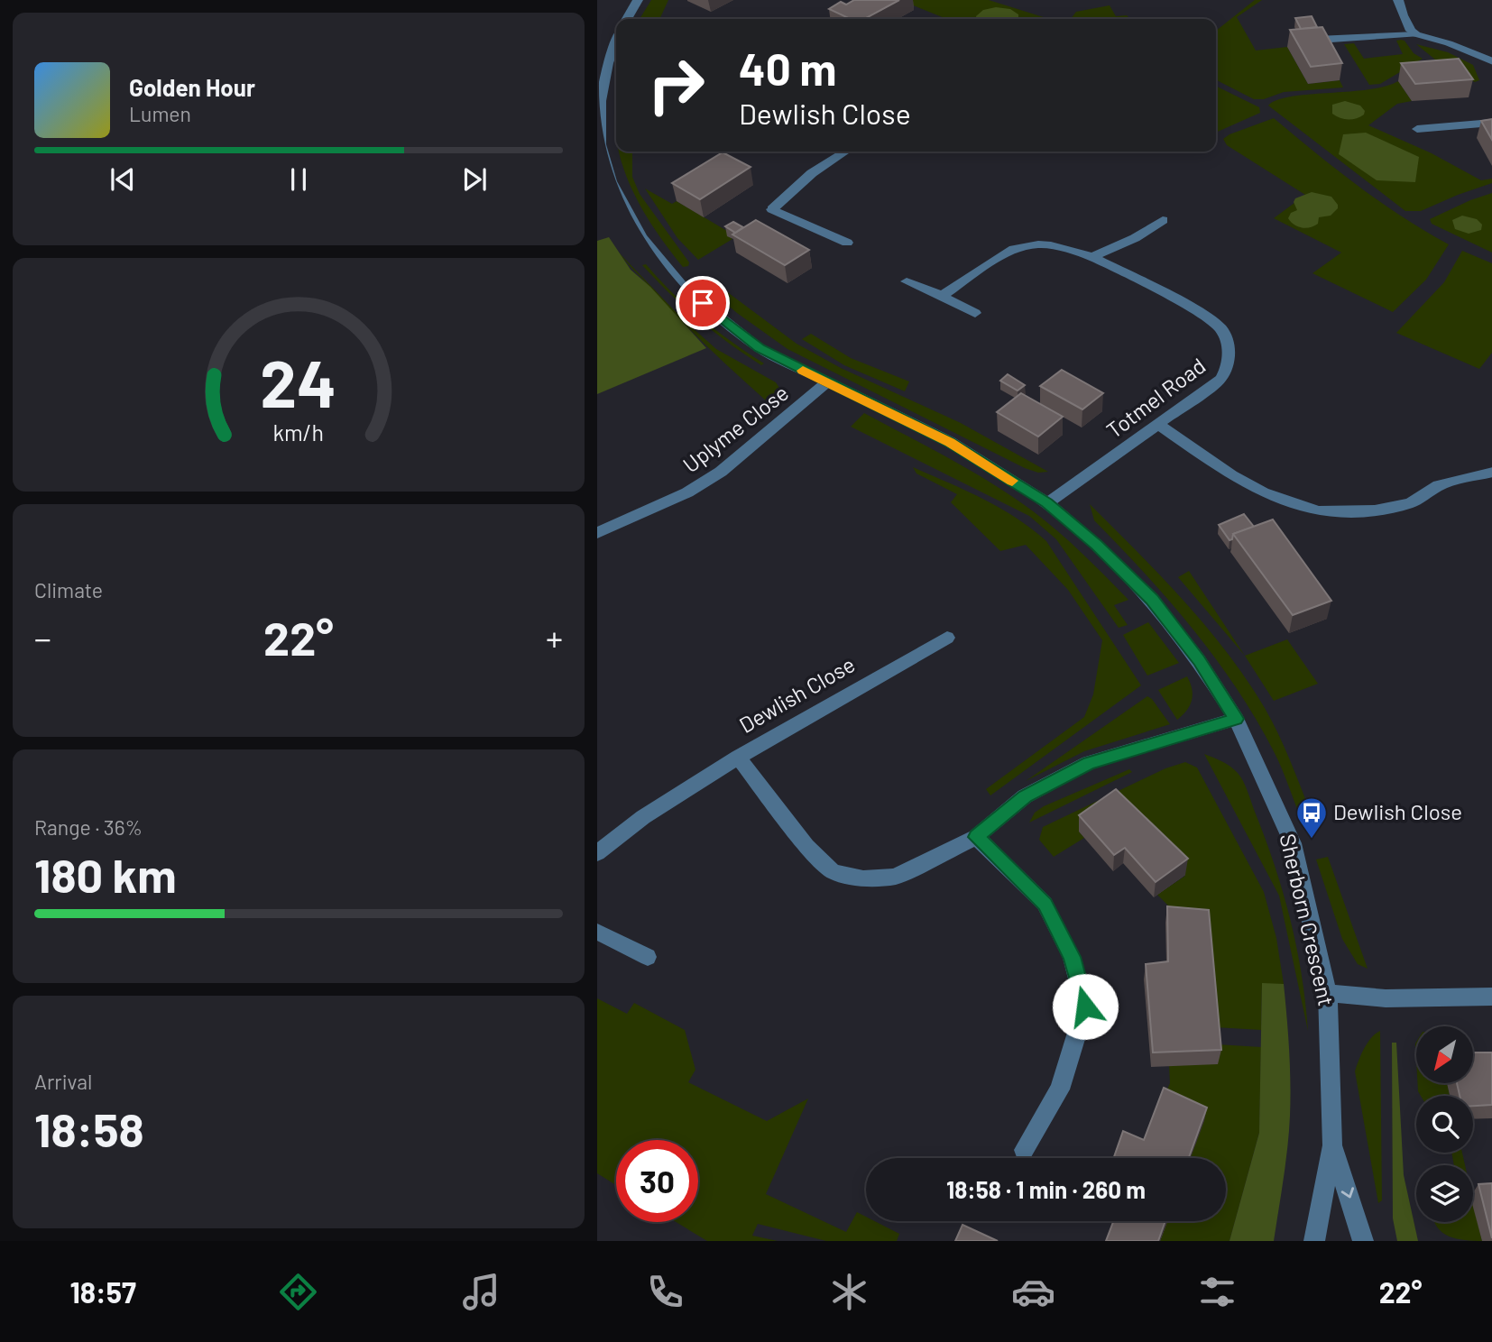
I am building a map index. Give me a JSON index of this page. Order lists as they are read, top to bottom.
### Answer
{
  "streets": {
    "street": [
      "Totmel Road",
      "Uplyme Close",
      "Dewlish Close",
      "Sherborn Crescent"
    ]
  },
  "crossings": [
    ["Totmel Road", "Sherborn Crescent"],
    ["Uplyme Close", "Sherborn Crescent"],
    ["Dewlish Close", "Sherborn Crescent"]
  ],
  "places": {
    "bus stop": ["Dewlish Close"]
  },
  "north": "bottom left",
  "page": {
    "turn": ["40 m", "Dewlish Close"],
    "song": ["Golden Hour", "Lumen"],
    "tile": [
      "Climate",
      ["Range · 36%", "180 km"],
      ["Arrival", "18:58"]
    ],
    "heat": ["−", "22°", "+"],
    "limit": "30",
    "trip": "18:58 · 1 min · 260 m",
    "tabs": ["18:57", "22°"],
    "gauge": ["24", "km/h"]
  }
}
